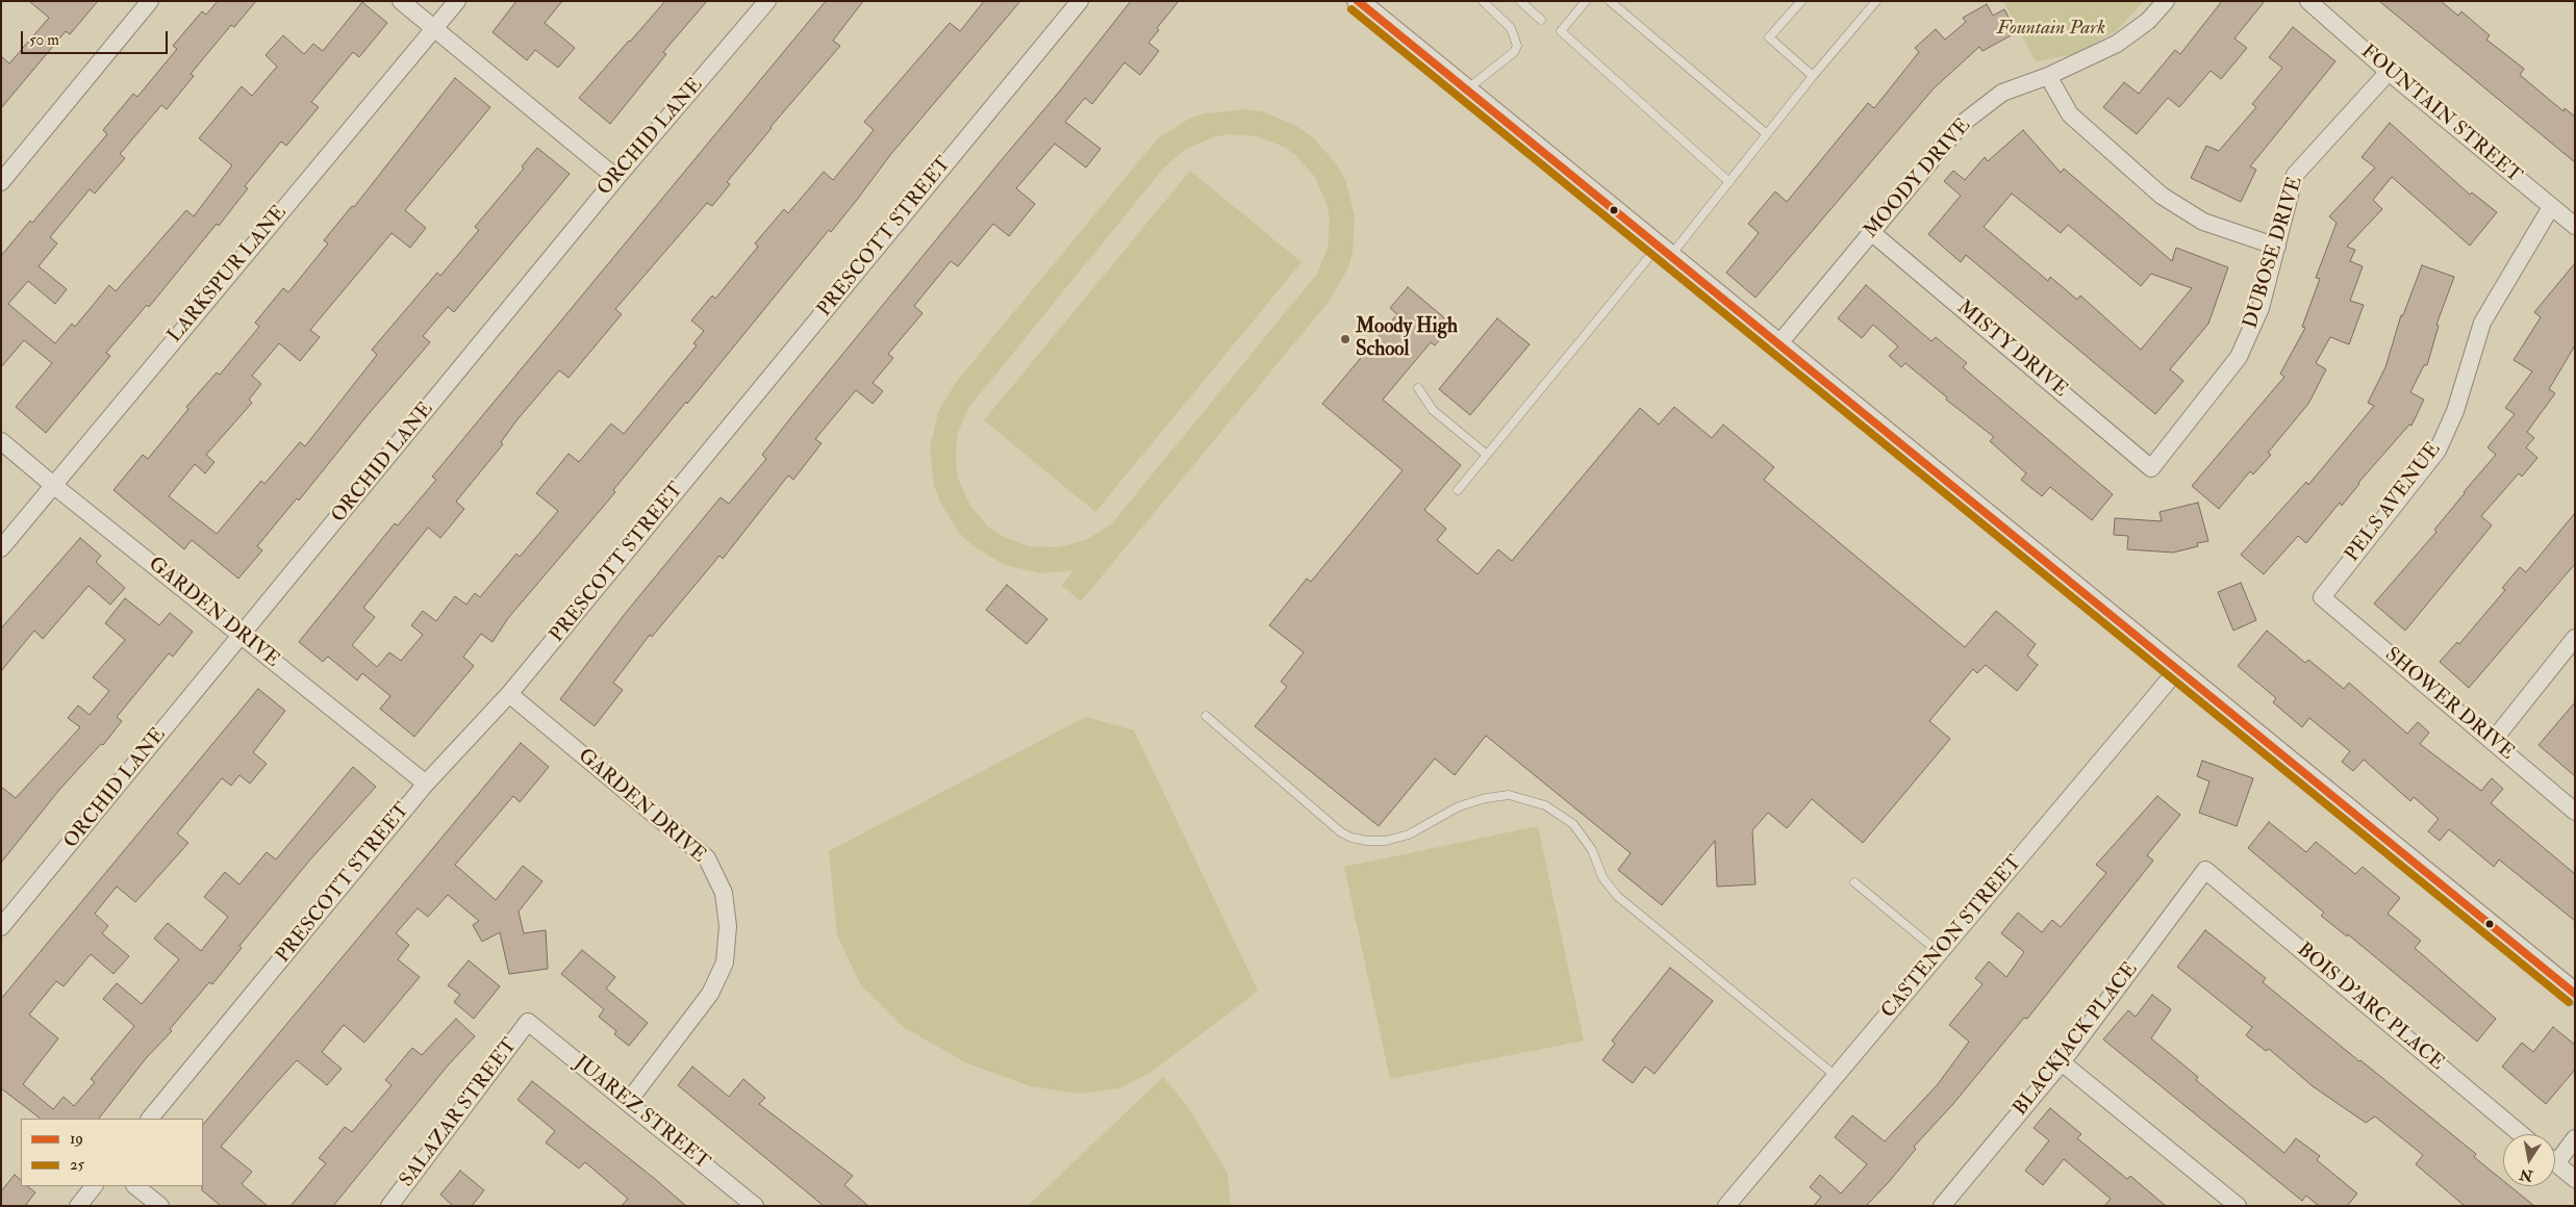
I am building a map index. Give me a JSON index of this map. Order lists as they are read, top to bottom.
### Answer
{
  "streets": {
    "street": [
      "FOUNTAIN STREET",
      "ORCHID LANE",
      "MOODY DRIVE",
      "PRESCOTT STREET",
      "DUBOSE DRIVE",
      "LARKSPUR LANE",
      "MISTY DRIVE",
      "PELS AVENUE",
      "GARDEN DRIVE",
      "SHOWER DRIVE",
      "CASTENON STREET",
      "BOIS D'ARC PLACE",
      "BLACKJACK PLACE",
      "SALAZAR STREET",
      "JUAREZ STREET"
    ]
  },
  "crossings": [
    ["FOUNTAIN STREET", "DUBOSE DRIVE"],
    ["FOUNTAIN STREET", "PELS AVENUE"],
    ["ORCHID LANE", "GARDEN DRIVE"],
    ["MOODY DRIVE", "MISTY DRIVE"],
    ["PRESCOTT STREET", "GARDEN DRIVE"],
    ["DUBOSE DRIVE", "MISTY DRIVE"],
    ["LARKSPUR LANE", "GARDEN DRIVE"],
    ["PELS AVENUE", "SHOWER DRIVE"],
    ["GARDEN DRIVE", "JUAREZ STREET"],
    ["BOIS D'ARC PLACE", "BLACKJACK PLACE"],
    ["SALAZAR STREET", "JUAREZ STREET"]
  ],
  "parks": ["Fountain Park"],
  "places": ["Moody High School"],
  "lines": ["transit line 19", "transit line 25"],
  "legend": ["19", "25"],
  "scale_bar": "50 m",
  "north": "bottom"
}
